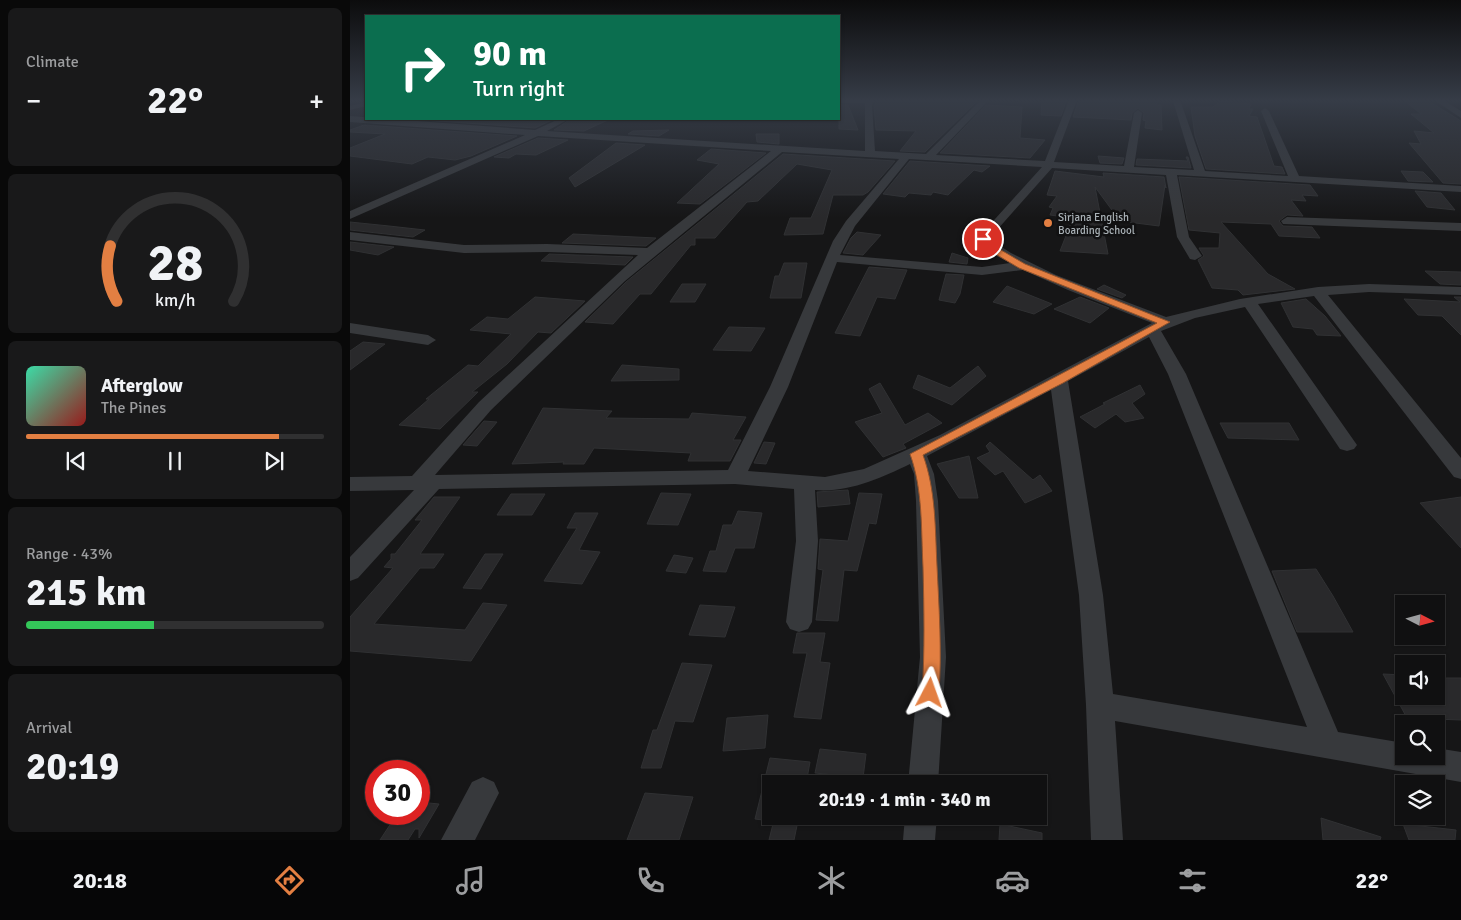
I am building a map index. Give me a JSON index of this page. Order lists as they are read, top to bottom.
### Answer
{
  "places": ["Sirjana English Boarding School"],
  "north": "right",
  "page": {
    "tile": [
      "Climate",
      ["Range · 43%", "215 km"],
      ["Arrival", "20:19"]
    ],
    "turn": ["90 m", "Turn right"],
    "heat": ["−", "22°", "+"],
    "song": ["Afterglow", "The Pines"],
    "limit": "30",
    "trip": "20:19 · 1 min · 340 m",
    "tabs": ["20:18", "22°"],
    "gauge": ["28", "km/h"]
  }
}
